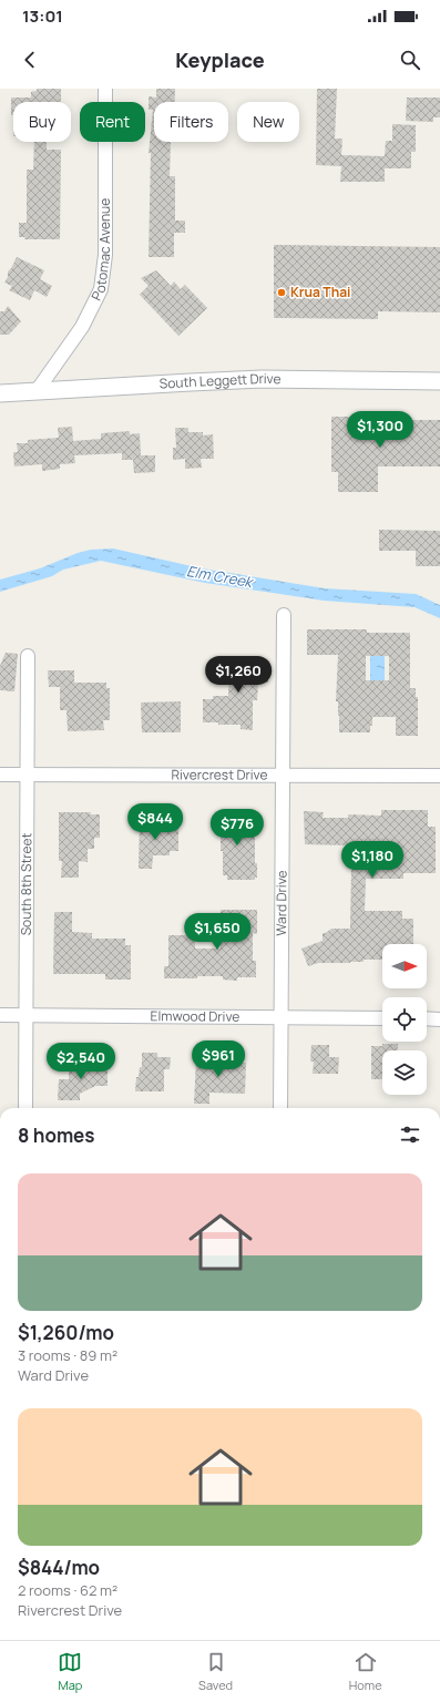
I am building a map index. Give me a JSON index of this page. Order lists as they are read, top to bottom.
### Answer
{
  "streets": {
    "street": [
      "Potomac Avenue",
      "South Leggett Drive",
      "Rivercrest Drive",
      "South 8th Street",
      "Ward Drive",
      "Elmwood Drive"
    ]
  },
  "crossings": [
    ["Potomac Avenue", "South Leggett Drive"],
    ["Rivercrest Drive", "South 8th Street"],
    ["Rivercrest Drive", "Ward Drive"],
    ["South 8th Street", "Elmwood Drive"],
    ["Ward Drive", "Elmwood Drive"]
  ],
  "water": ["Elm Creek"],
  "places": ["Krua Thai"],
  "north": "right",
  "page": {
    "status": "13:01",
    "header": "Keyplace",
    "chip": [
      "Buy",
      "Rent",
      "Filters",
      "New"
    ],
    "price": [
      "$1,300",
      "$1,260",
      "$844",
      "$776",
      "$1,180",
      "$1,650",
      "$961",
      "$2,540"
    ],
    "heading": "8 homes",
    "list": [
      {
        "name": "$1,260/mo",
        "note": "3 rooms · 89 m² · Ward Drive"
      },
      {
        "name": "$844/mo",
        "note": "2 rooms · 62 m² · Rivercrest Drive"
      }
    ],
    "tabs": ["Map", "Saved", "Home"]
  }
}
